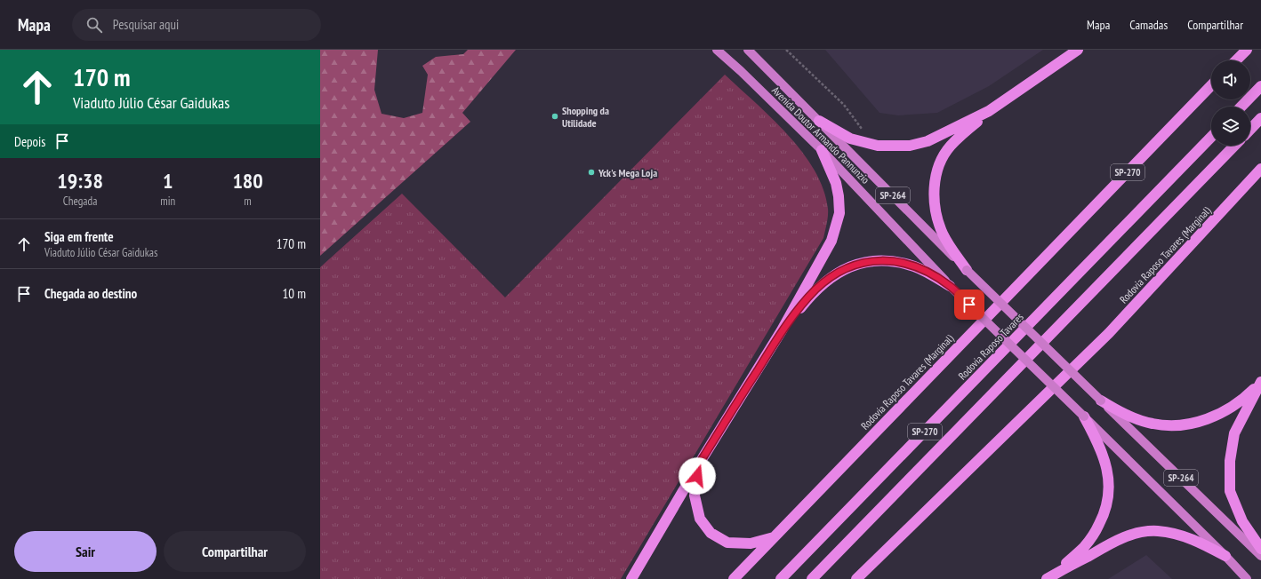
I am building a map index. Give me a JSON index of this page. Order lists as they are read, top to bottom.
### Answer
{
  "streets": {
    "highway": ["SP-270", "Rodovia Raposo Tavares (Marginal)", "Rodovia Raposo Tavares"],
    "main road": ["Avenida Doutor Armando Pannunzio", "SP-264"]
  },
  "crossings": [
    ["Avenida Doutor Armando Pannunzio", "SP-264"]
  ],
  "places": ["Shopping da Utilidade", "Yck's Mega Loja"],
  "page": {
    "header": "Mapa",
    "search": "Pesquisar aqui",
    "nav": ["Mapa", "Camadas", "Compartilhar"],
    "turn": ["170 m", "Viaduto Júlio César Gaidukas"],
    "then": "Depois",
    "eta": [
      "19:38",
      "Chegada",
      "1",
      "min",
      "180",
      "m"
    ],
    "list": [
      {
        "name": "Siga em frente",
        "note": "Viaduto Júlio César Gaidukas",
        "value": "170 m"
      },
      {
        "name": "Chegada ao destino",
        "value": "10 m"
      }
    ],
    "buttons": ["Sair", "Compartilhar"]
  }
}
